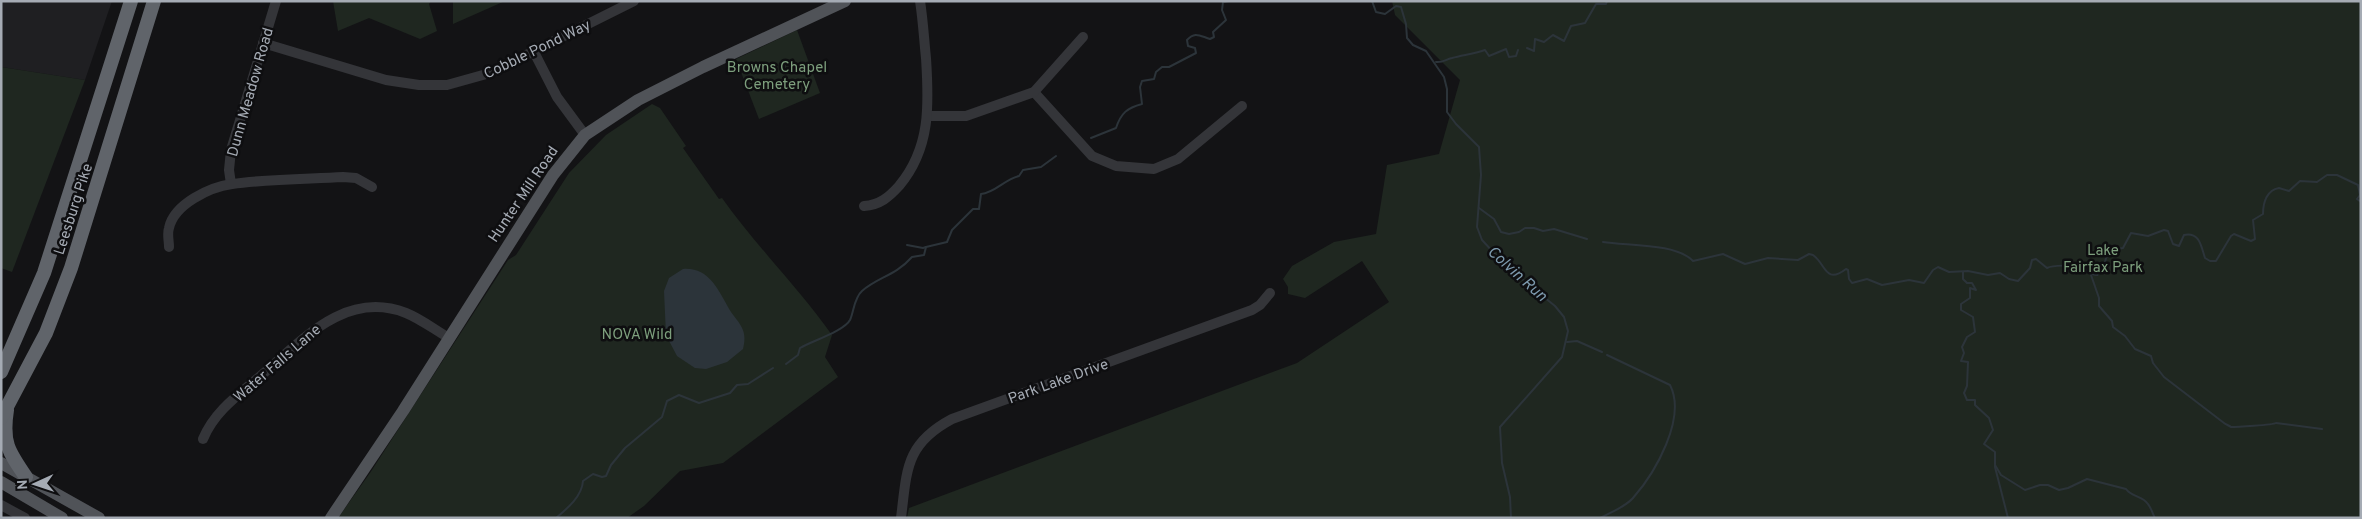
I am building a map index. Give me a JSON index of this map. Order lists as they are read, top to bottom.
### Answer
{
  "streets": {
    "highway": ["Leesburg Pike"],
    "main road": ["Hunter Mill Road"],
    "street": [
      "Cobble Pond Way",
      "Dunn Meadow Road",
      "Water Falls Lane",
      "Park Lake Drive"
    ]
  },
  "crossings": [
    ["Cobble Pond Way", "Dunn Meadow Road"],
    ["Hunter Mill Road", "Water Falls Lane"]
  ],
  "water": ["Colvin Run"],
  "parks": ["Browns Chapel Cemetery", "Lake Fairfax Park", "NOVA Wild"],
  "north": "left"
}
